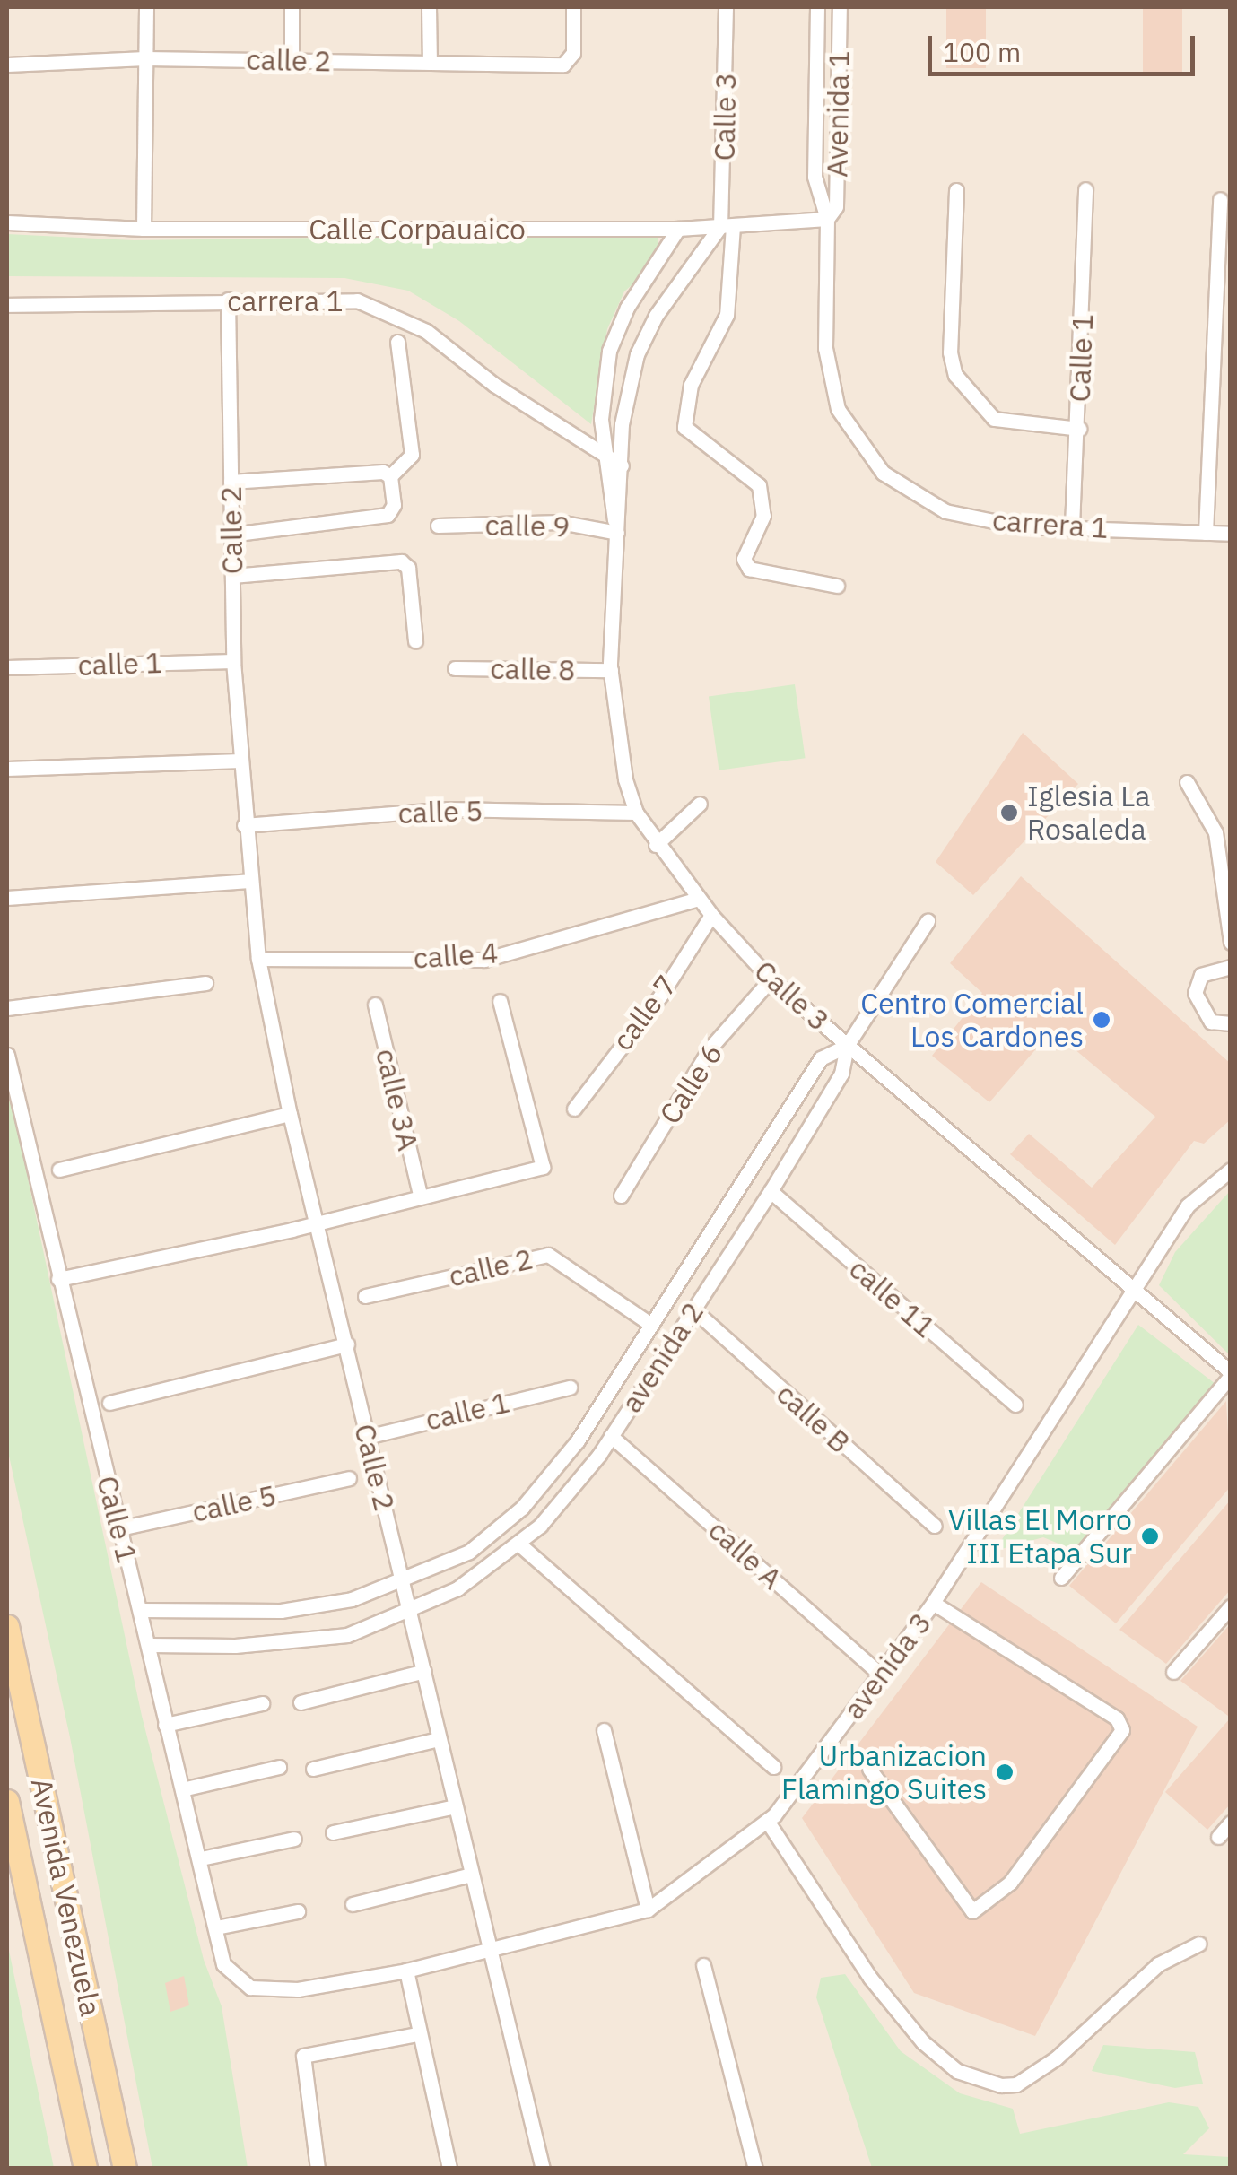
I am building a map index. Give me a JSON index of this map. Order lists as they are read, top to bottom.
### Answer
{
  "streets": {
    "main road": ["Avenida Venezuela"],
    "street": [
      "calle 2",
      "Avenida 1",
      "Calle 3",
      "Calle Corpauaico",
      "carrera 1",
      "Calle 1",
      "calle 9",
      "Calle 2",
      "calle 1",
      "calle 8",
      "calle 5",
      "calle 4",
      "calle 7",
      "Calle 6",
      "calle 3A",
      "calle 11",
      "avenida 2",
      "calle B",
      "calle A",
      "avenida 3"
    ]
  },
  "crossings": [
    ["Avenida 1", "Calle Corpauaico"],
    ["Avenida 1", "carrera 1"],
    ["Calle 3", "Calle Corpauaico"],
    ["Calle 3", "calle 9"],
    ["Calle 3", "calle 8"],
    ["Calle 3", "calle 5"],
    ["Calle 3", "calle 4"],
    ["Calle 3", "calle 7"],
    ["Calle 3", "Calle 6"],
    ["Calle 3", "avenida 2"],
    ["Calle 3", "avenida 3"],
    ["Calle Corpauaico", "carrera 1"],
    ["carrera 1", "Calle 1"],
    ["carrera 1", "Calle 2"],
    ["Calle 1", "calle 5"],
    ["Calle 1", "avenida 2"],
    ["Calle 1", "avenida 3"],
    ["Calle 2", "calle 1"],
    ["Calle 2", "calle 5"],
    ["Calle 2", "calle 4"],
    ["Calle 2", "avenida 2"],
    ["Calle 2", "avenida 3"],
    ["calle 11", "avenida 2"],
    ["avenida 2", "calle B"],
    ["avenida 2", "calle A"],
    ["calle A", "avenida 3"]
  ],
  "places": [
    "Iglesia La Rosaleda",
    "Centro Comercial Los Cardones",
    "Villas El Morro III Etapa Sur",
    "Urbanizacion Flamingo Suites"
  ],
  "scale_bar": "100 m"
}
